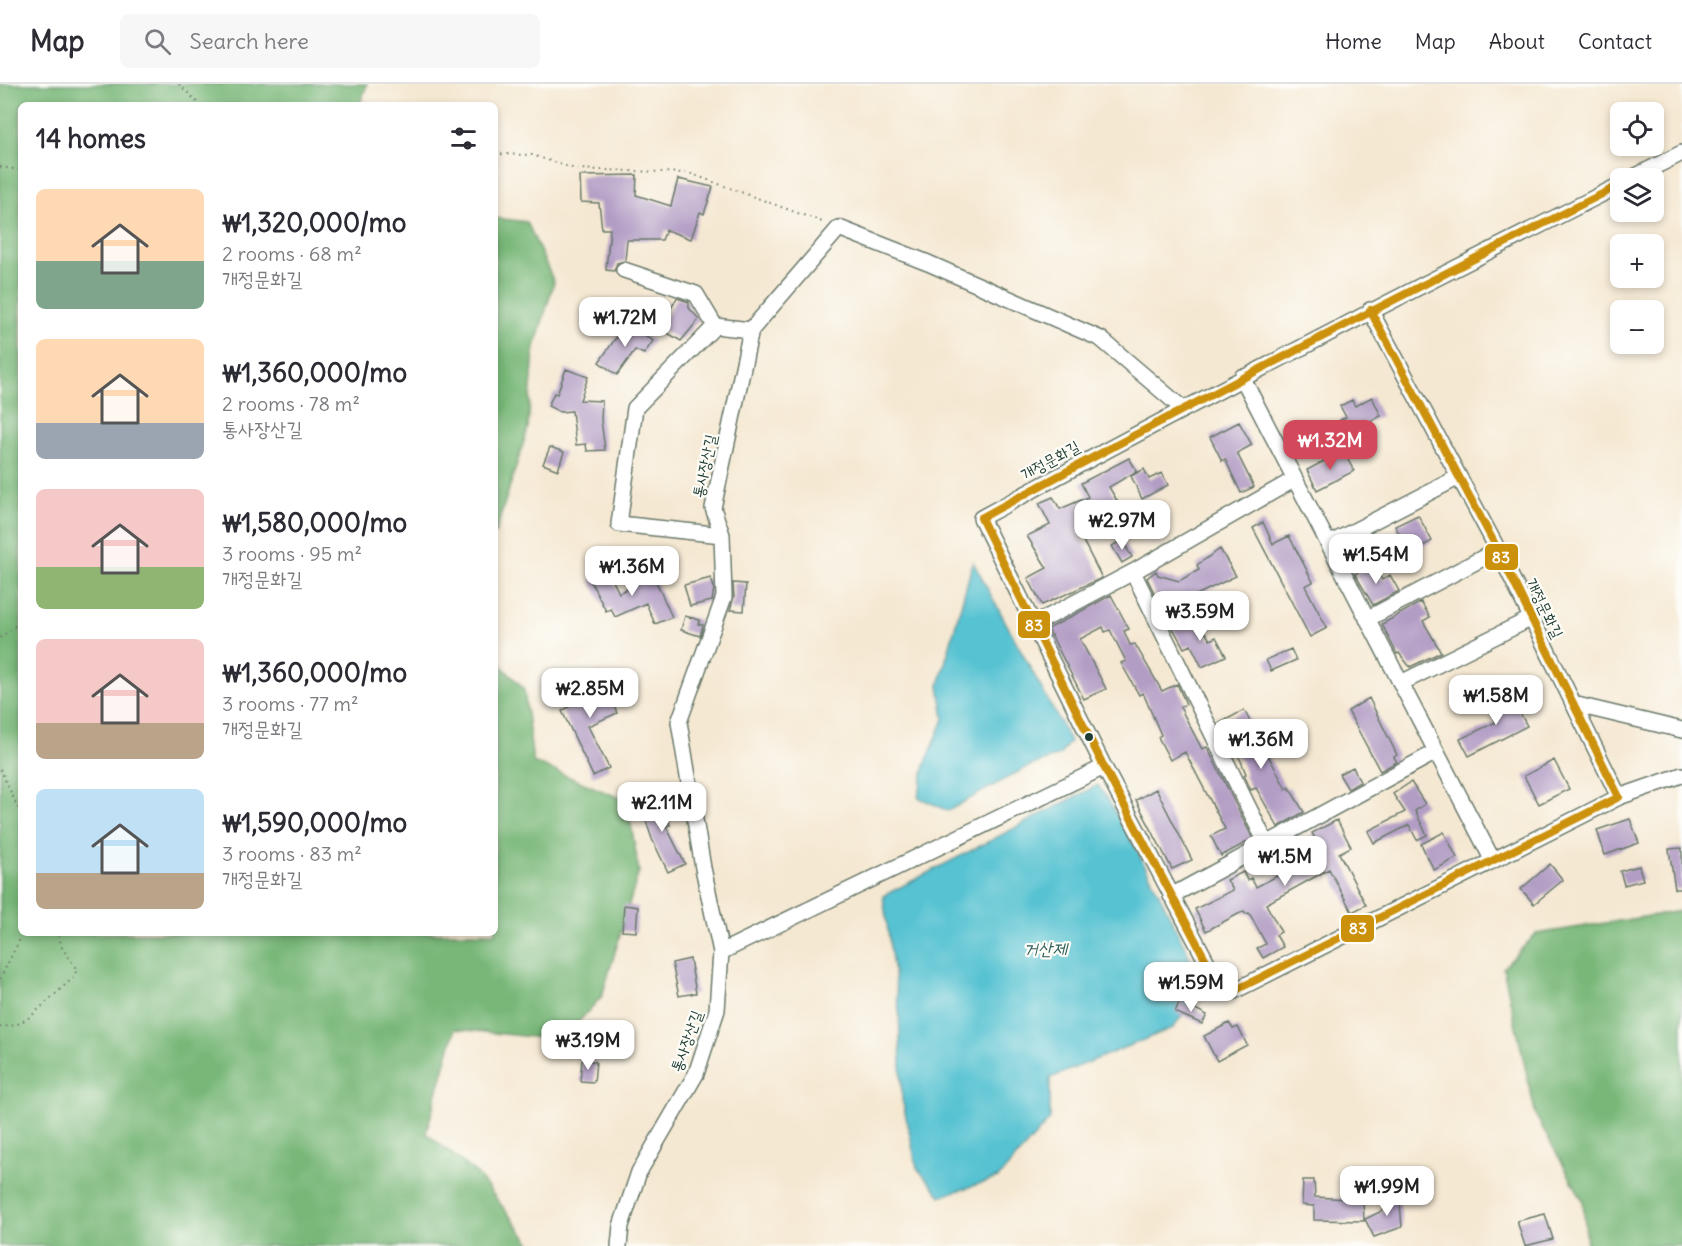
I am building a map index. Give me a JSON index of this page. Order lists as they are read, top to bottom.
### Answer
{
  "streets": {
    "street": ["개정문화길", "통사장산길"]
  },
  "water": ["거산제"],
  "lines": ["transit line 83"],
  "page": {
    "header": "Map",
    "search": "Search here",
    "nav": [
      "Home",
      "Map",
      "About",
      "Contact"
    ],
    "map_buttons": ["+", "−"],
    "heading": "14 homes",
    "list": [
      {
        "name": "₩1,320,000/mo",
        "note": "2 rooms · 68 m² · 개정문화길"
      },
      {
        "name": "₩1,360,000/mo",
        "note": "2 rooms · 78 m² · 통사장산길"
      },
      {
        "name": "₩1,580,000/mo",
        "note": "3 rooms · 95 m² · 개정문화길"
      },
      {
        "name": "₩1,360,000/mo",
        "note": "3 rooms · 77 m² · 개정문화길"
      },
      {
        "name": "₩1,590,000/mo",
        "note": "3 rooms · 83 m² · 개정문화길"
      }
    ],
    "price": [
      "₩1.72M",
      "₩1.32M",
      "₩2.97M",
      "₩1.54M",
      "₩1.36M",
      "₩3.59M",
      "₩2.85M",
      "₩1.58M",
      "₩1.36M",
      "₩2.11M",
      "₩1.5M",
      "₩1.59M",
      "₩3.19M",
      "₩1.99M"
    ]
  }
}
